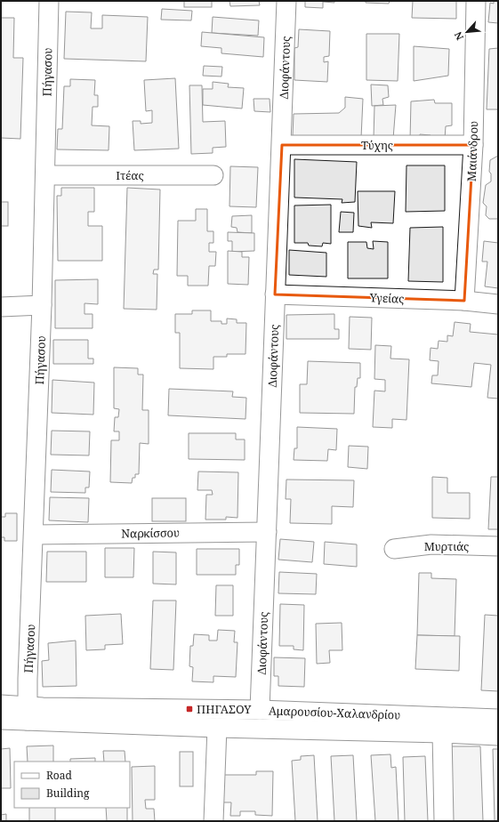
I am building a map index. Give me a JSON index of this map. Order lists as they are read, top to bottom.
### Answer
{
  "streets": {
    "street": [
      "Διοφάντους",
      "Πήγασου",
      "Τύχης",
      "Μαιάνδρου",
      "Ιτέας",
      "Υγείας",
      "Ναρκίσσου",
      "Μυρτιάς",
      "Αμαρουσίου-Χαλανδρίου"
    ]
  },
  "crossings": [
    ["Διοφάντους", "Τύχης"],
    ["Διοφάντους", "Υγείας"],
    ["Διοφάντους", "Ναρκίσσου"],
    ["Διοφάντους", "Αμαρουσίου-Χαλανδρίου"],
    ["Πήγασου", "Ιτέας"],
    ["Πήγασου", "Ναρκίσσου"],
    ["Πήγασου", "Αμαρουσίου-Χαλανδρίου"],
    ["Τύχης", "Μαιάνδρου"],
    ["Μαιάνδρου", "Υγείας"]
  ],
  "places": {
    "transit": ["ΠΗΓΑΣΟΥ"]
  },
  "legend": ["Road", "Building"],
  "north": "bottom left"
}
